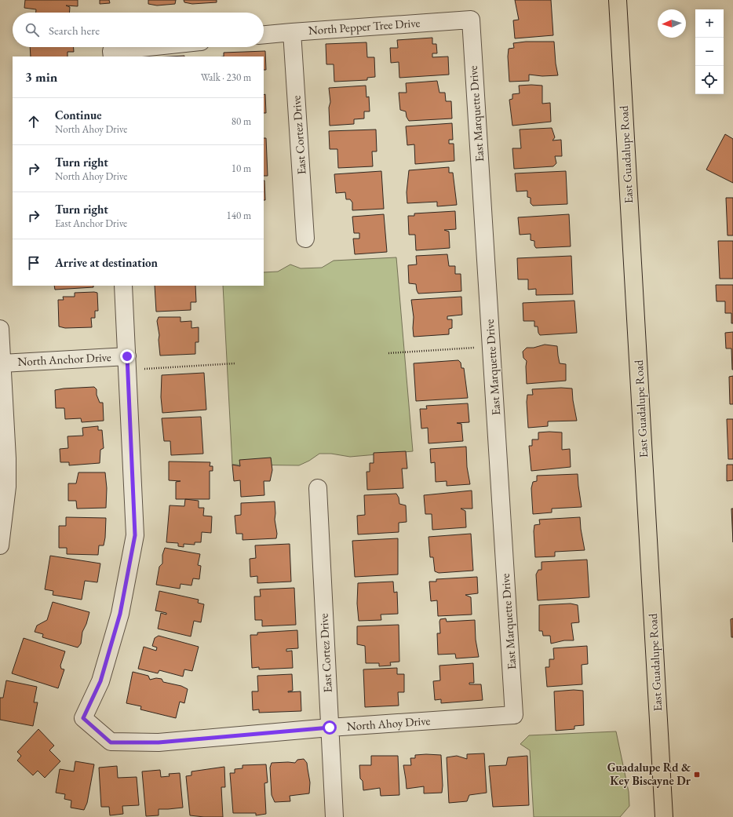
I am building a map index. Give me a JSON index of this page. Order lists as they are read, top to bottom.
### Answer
{
  "streets": {
    "main road": ["East Guadalupe Road"],
    "street": [
      "North Pepper Tree Drive",
      "East Marquette Drive",
      "East Cortez Drive",
      "North Anchor Drive",
      "North Ahoy Drive"
    ]
  },
  "crossings": [
    ["North Pepper Tree Drive", "East Marquette Drive"],
    ["North Pepper Tree Drive", "East Cortez Drive"],
    ["East Marquette Drive", "North Ahoy Drive"],
    ["East Cortez Drive", "North Ahoy Drive"],
    ["North Anchor Drive", "North Ahoy Drive"]
  ],
  "places": {
    "transit": ["Guadalupe Rd & Key Biscayne Dr"]
  },
  "north": "left",
  "page": {
    "map_buttons": ["+", "−"],
    "search": "Search here",
    "heading": ["3 min", "Walk · 230 m"],
    "list": [
      ["Continue", "North Ahoy Drive", "80 m"],
      ["Turn right", "North Ahoy Drive", "10 m"],
      ["Turn right", "East Anchor Drive", "140 m"],
      "Arrive at destination"
    ]
  }
}
